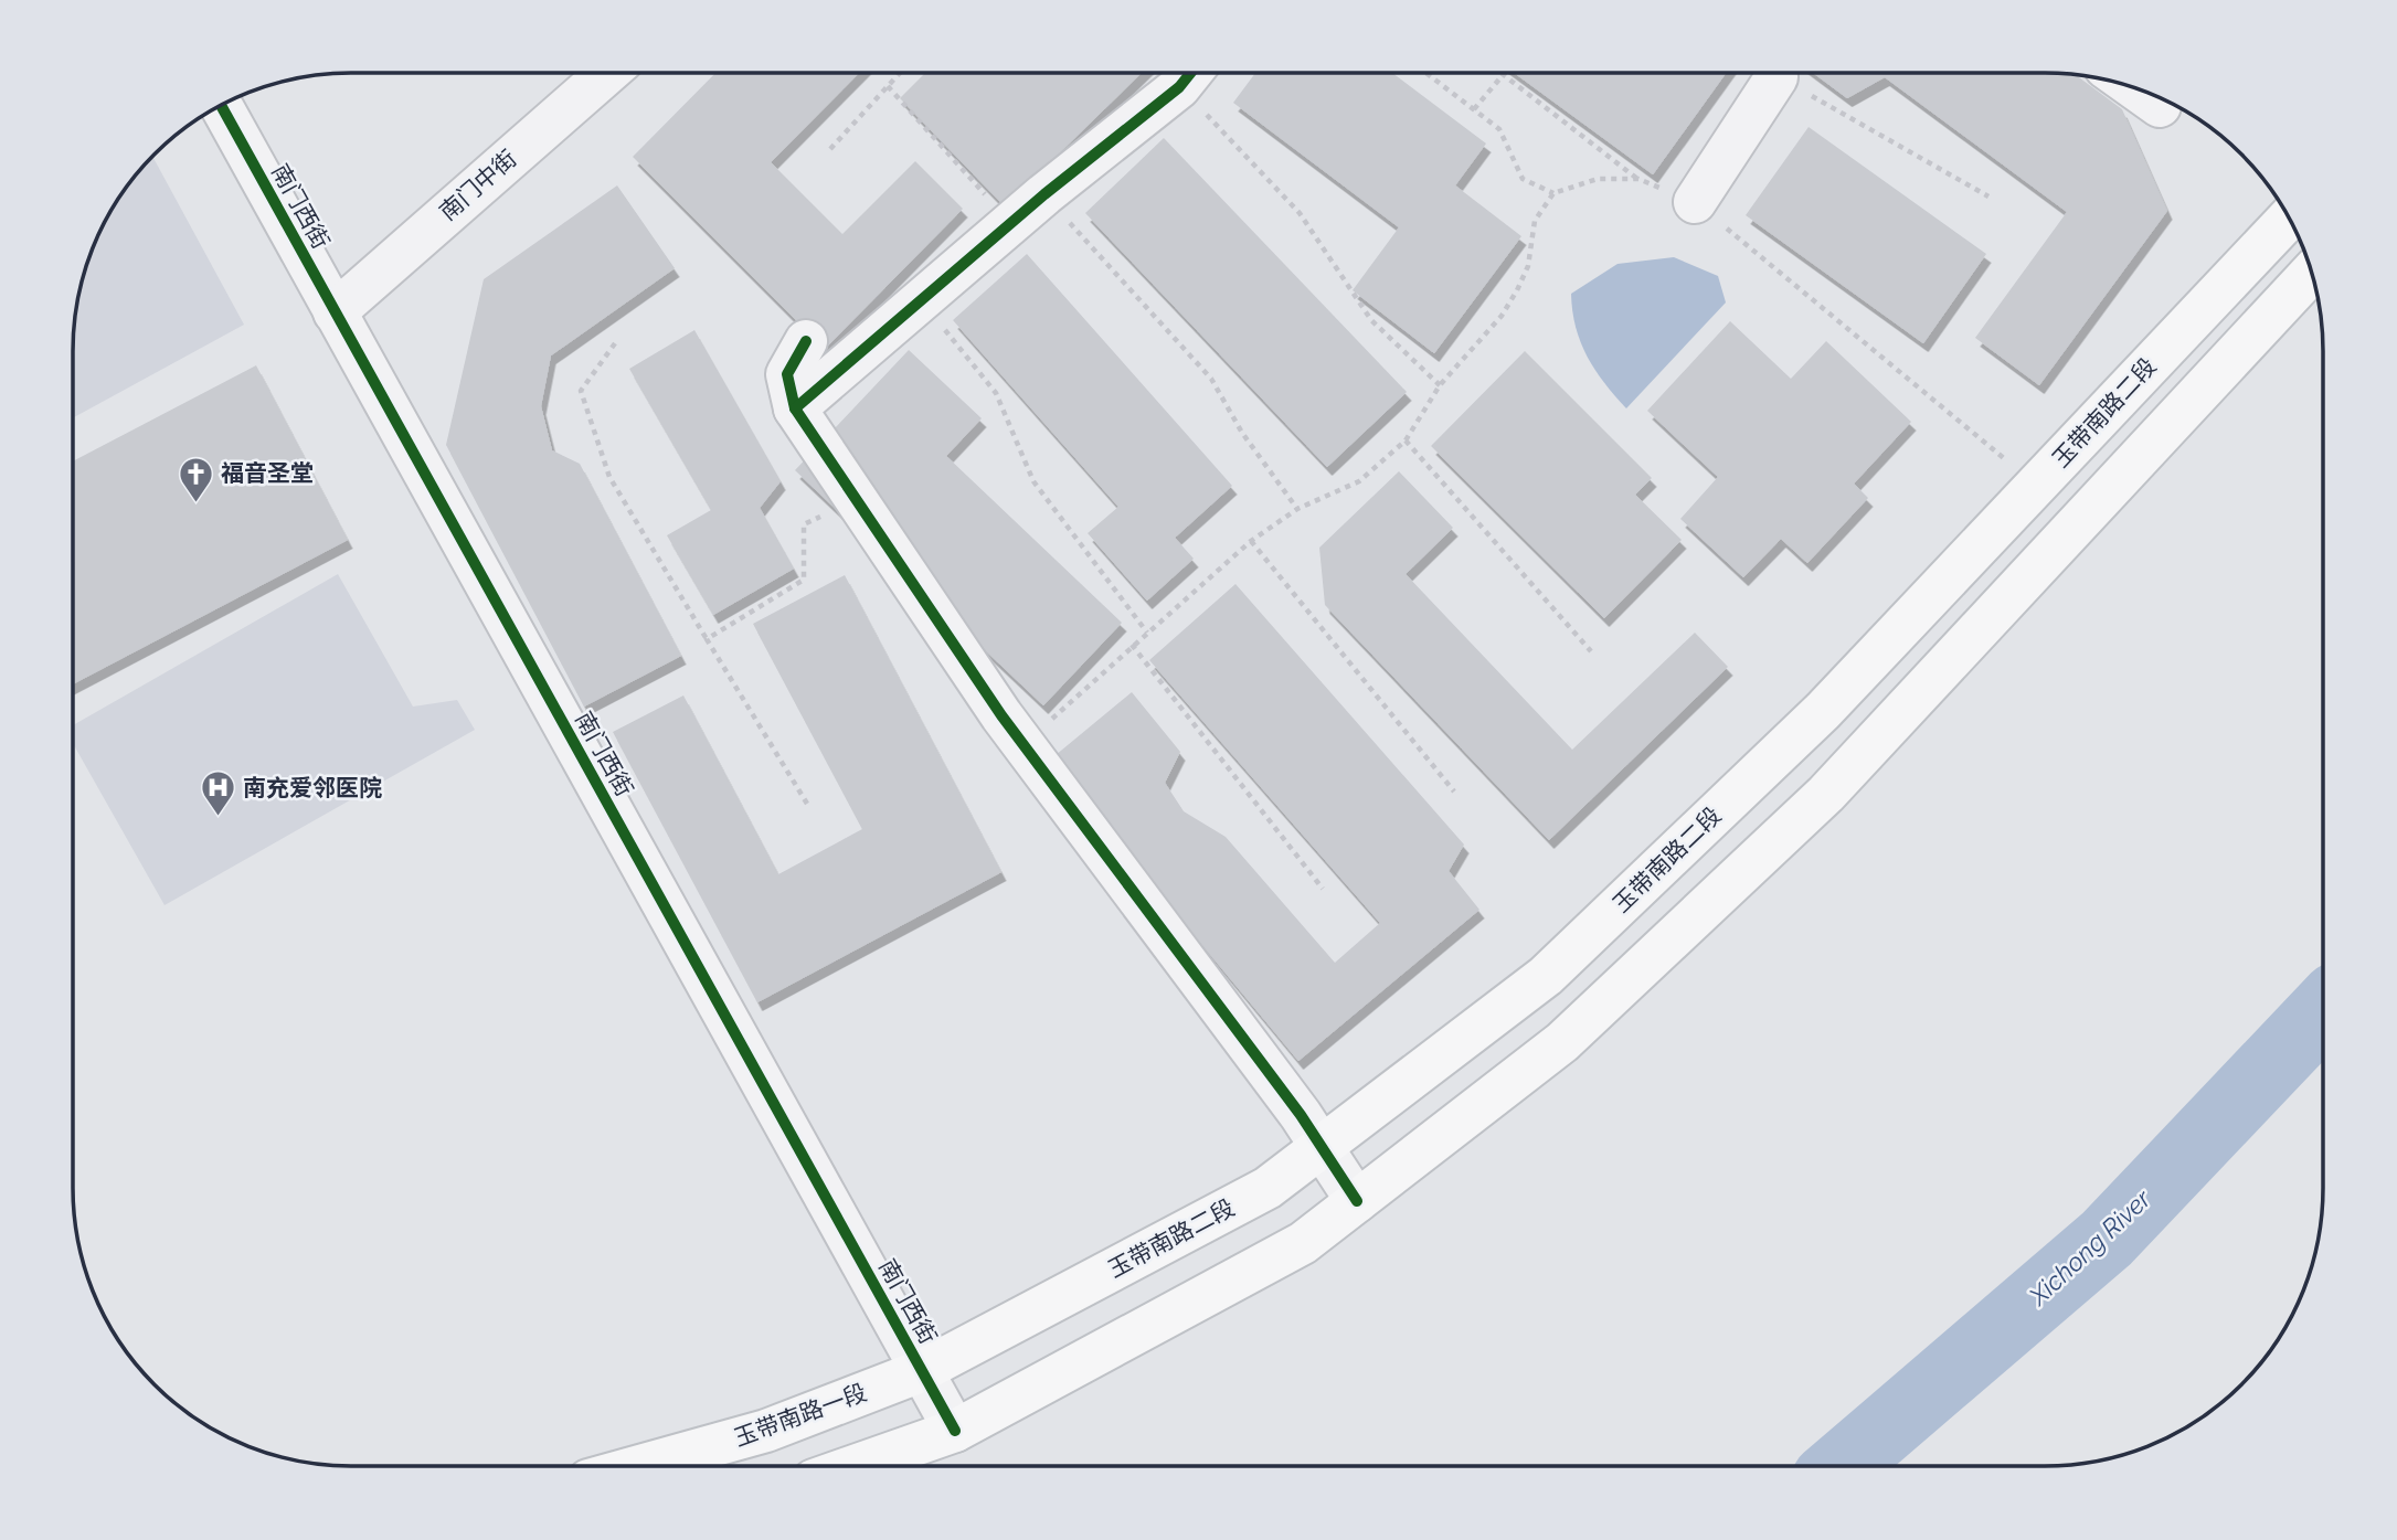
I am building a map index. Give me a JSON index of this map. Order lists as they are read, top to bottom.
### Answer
{
  "streets": {
    "main road": ["玉带南路二段", "玉带南路一段"],
    "street": ["南门中街", "南门西街"]
  },
  "crossings": [
    ["南门中街", "南门西街"],
    ["南门西街", "玉带南路二段"],
    ["南门西街", "玉带南路一段"],
    ["玉带南路二段", "玉带南路一段"]
  ],
  "water": ["Xichong River"],
  "places": {
    "church": ["福音圣堂"],
    "hospital": ["南充爱邻医院"]
  }
}
